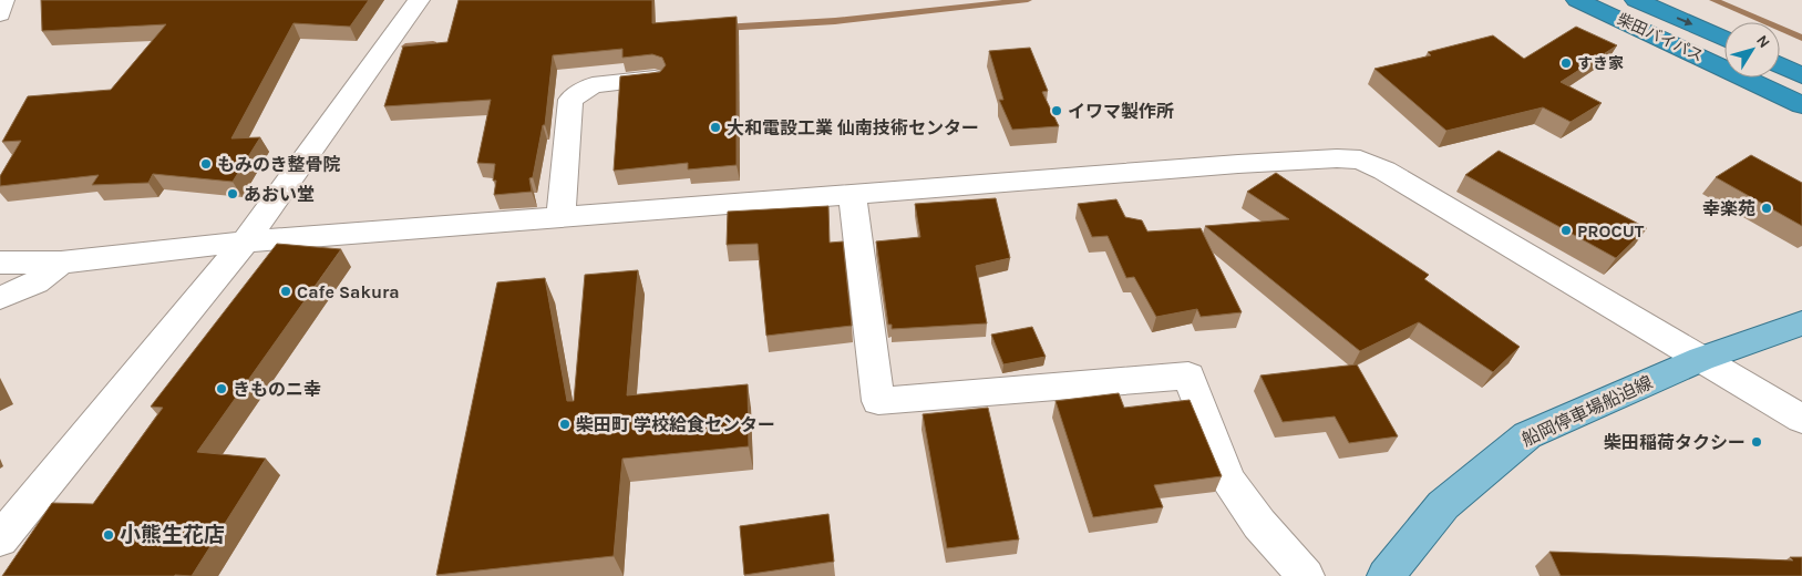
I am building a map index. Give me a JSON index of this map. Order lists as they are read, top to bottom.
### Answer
{
  "streets": {
    "highway": ["柴田バイパス"],
    "main road": ["船岡停車場船迫線"]
  },
  "places": [
    "すき家",
    "イワマ製作所",
    "大和電設工業 仙南技術センター",
    "もみのき整骨院",
    "あおい堂",
    "幸楽苑",
    "PROCUT",
    "Cafe Sakura",
    "きものニ幸",
    "柴田町 学校給食センター",
    "柴田稲荷タクシー",
    "小熊生花店"
  ],
  "north": "top right"
}
